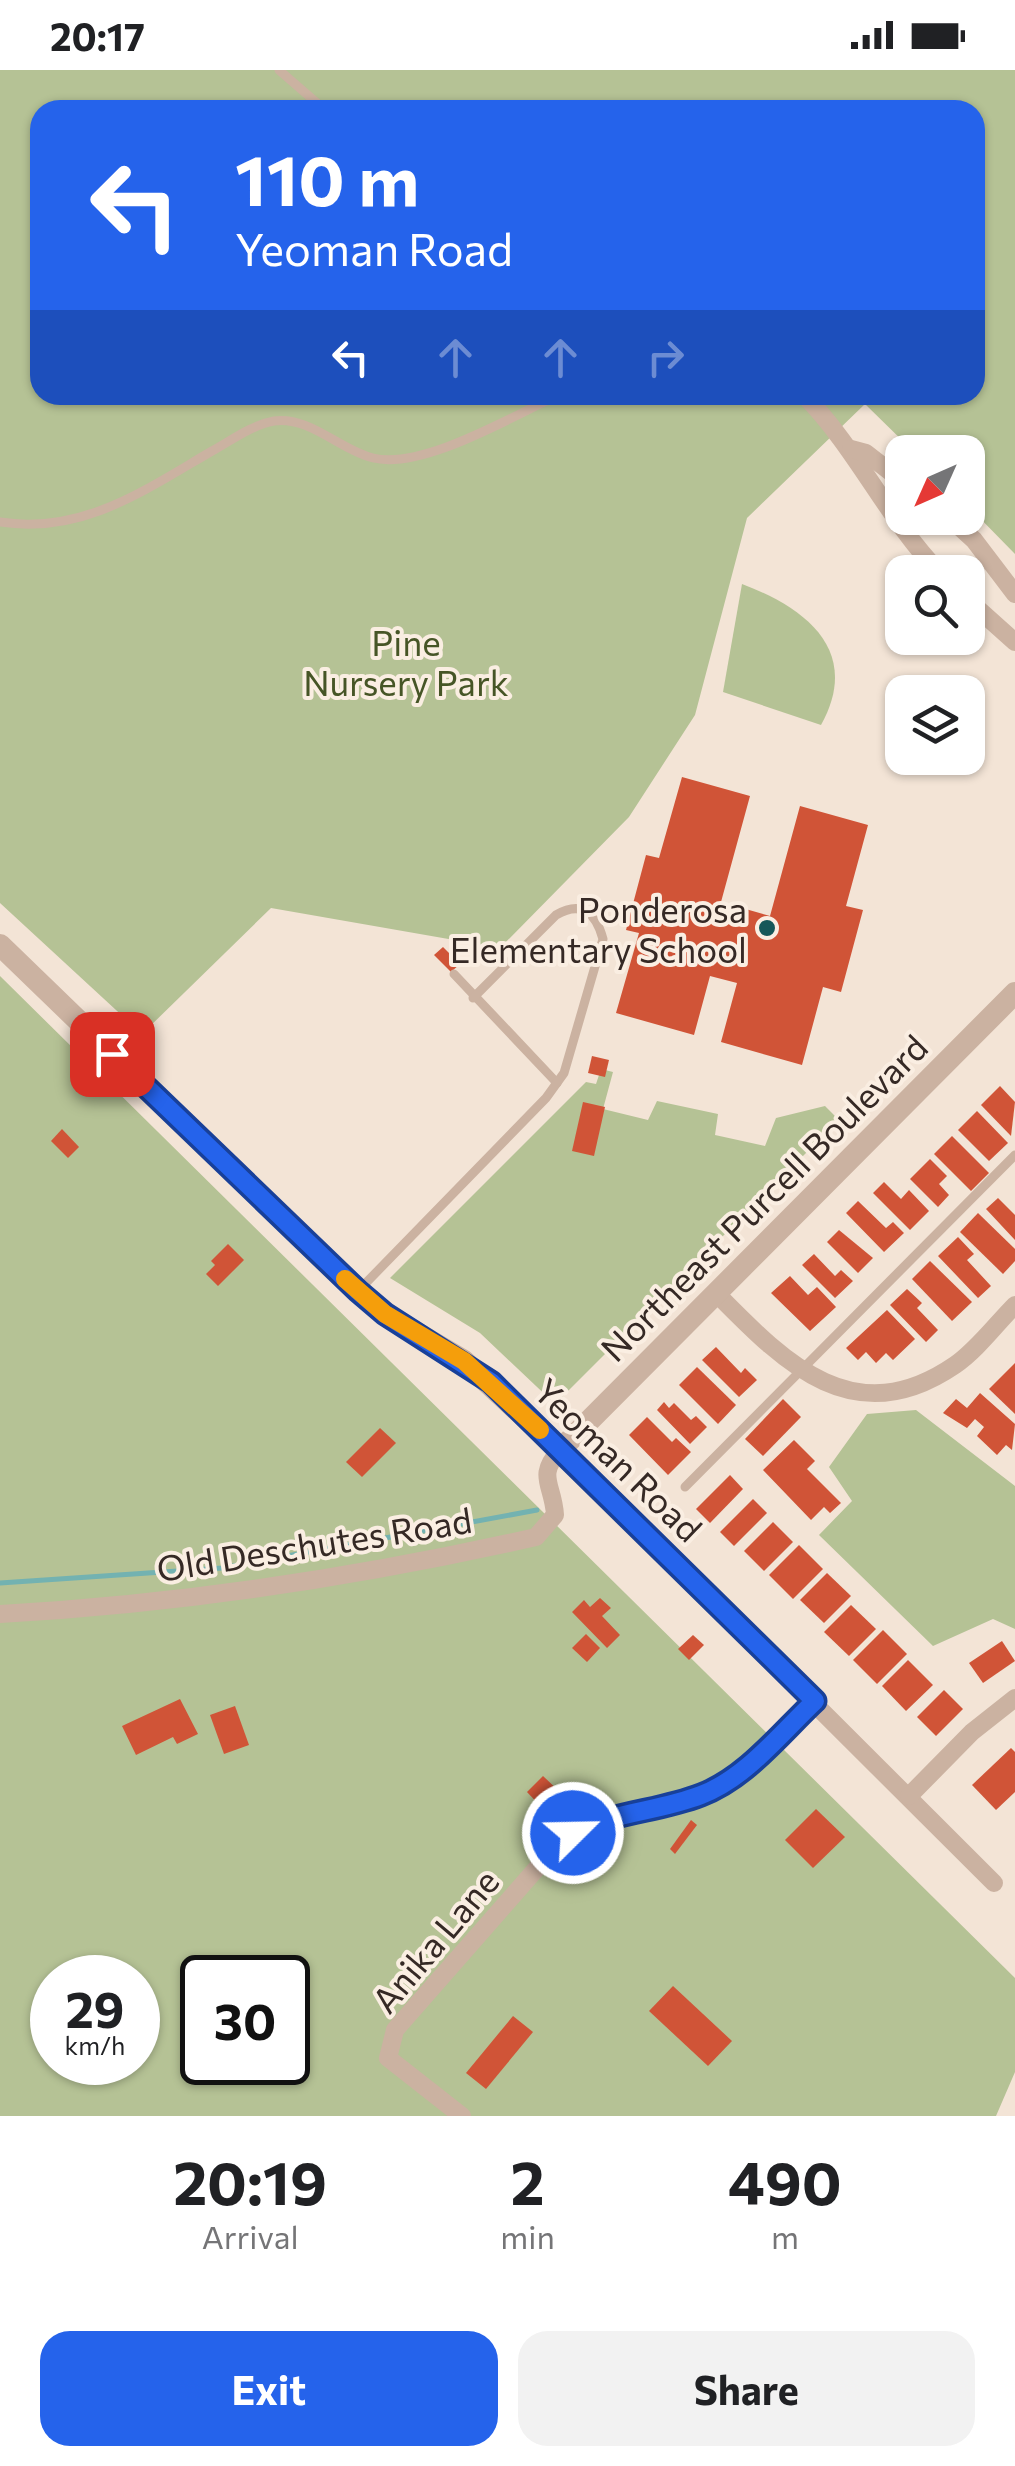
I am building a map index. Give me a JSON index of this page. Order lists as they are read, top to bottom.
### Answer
{
  "streets": {
    "street": [
      "Northeast Purcell Boulevard",
      "Yeoman Road",
      "Old Deschutes Road",
      "Anika Lane"
    ]
  },
  "crossings": [
    ["Northeast Purcell Boulevard", "Yeoman Road"],
    ["Northeast Purcell Boulevard", "Old Deschutes Road"],
    ["Yeoman Road", "Old Deschutes Road"],
    ["Yeoman Road", "Anika Lane"]
  ],
  "parks": ["Pine Nursery Park"],
  "places": ["Ponderosa Elementary School"],
  "north": "bottom left",
  "page": {
    "status": "20:17",
    "turn": ["110 m", "Yeoman Road"],
    "speed": "29 km/h",
    "limit": "30",
    "eta": [
      "20:19",
      "Arrival",
      "2",
      "min",
      "490",
      "m"
    ],
    "buttons": ["Exit", "Share"]
  }
}
